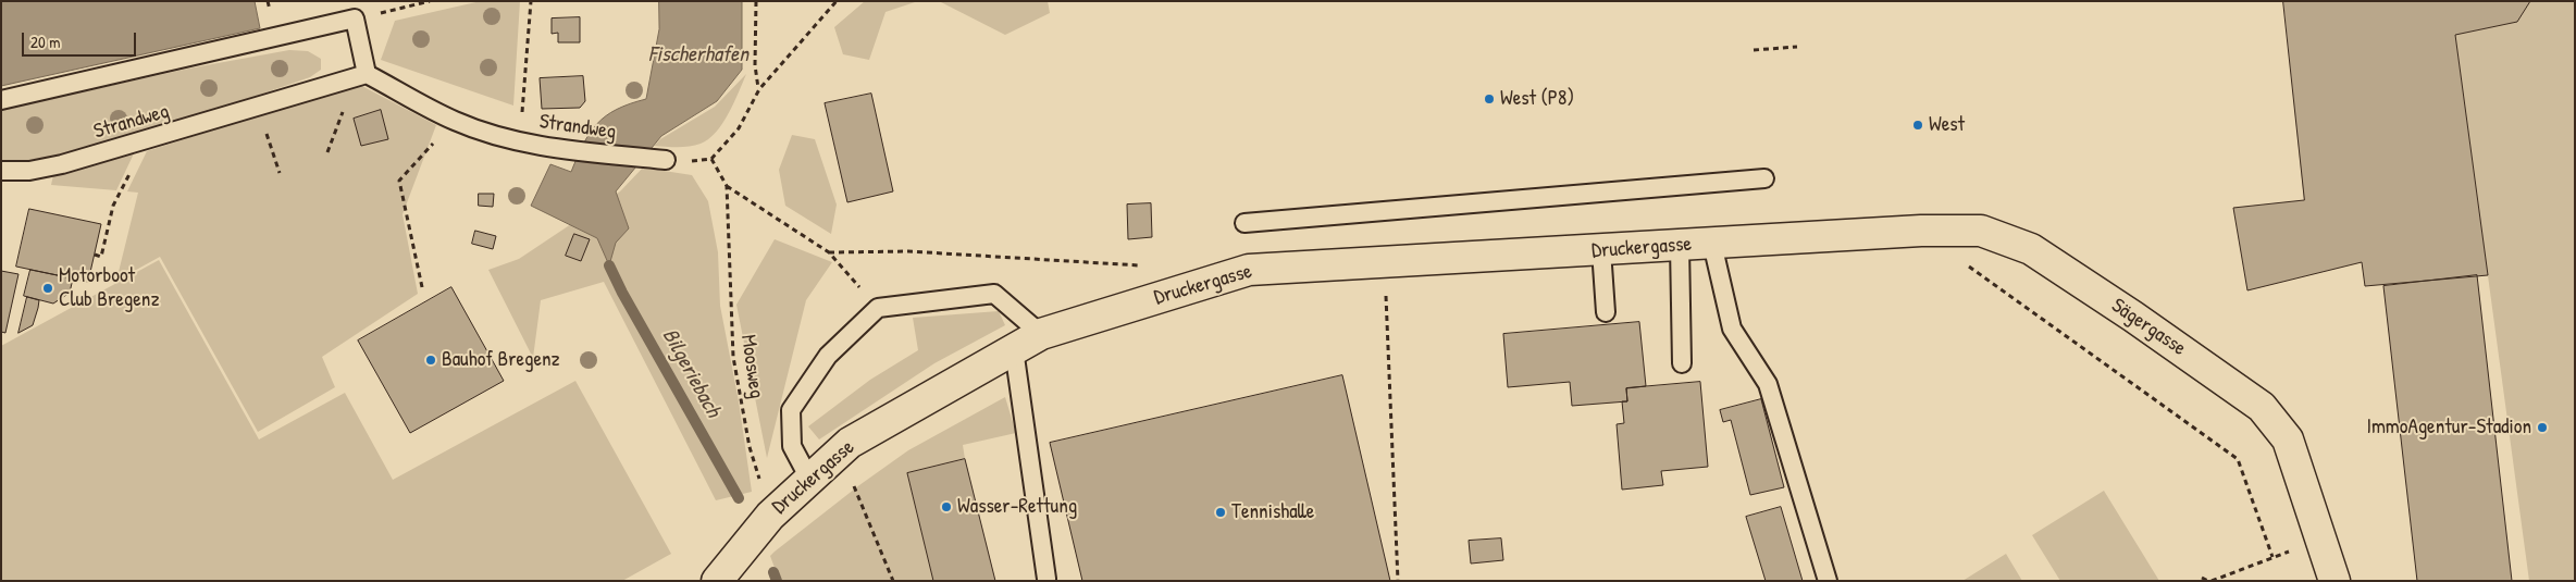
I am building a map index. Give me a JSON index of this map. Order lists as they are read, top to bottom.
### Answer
{
  "streets": {
    "street": ["Druckergasse", "Sägergasse"],
    "lane": ["Strandweg"],
    "path": ["Moosweg"]
  },
  "crossings": [
    ["Druckergasse", "Sägergasse"],
    ["Druckergasse", "Moosweg"]
  ],
  "water": ["Fischerhafen", "Bilgeriebach"],
  "places": [
    "West (P8)",
    "West",
    "Motorboot Club Bregenz",
    "Bauhof Bregenz",
    "ImmoAgentur-Stadion",
    "Wasser-Rettung",
    "Tennishalle"
  ],
  "scale_bar": "20 m"
}
